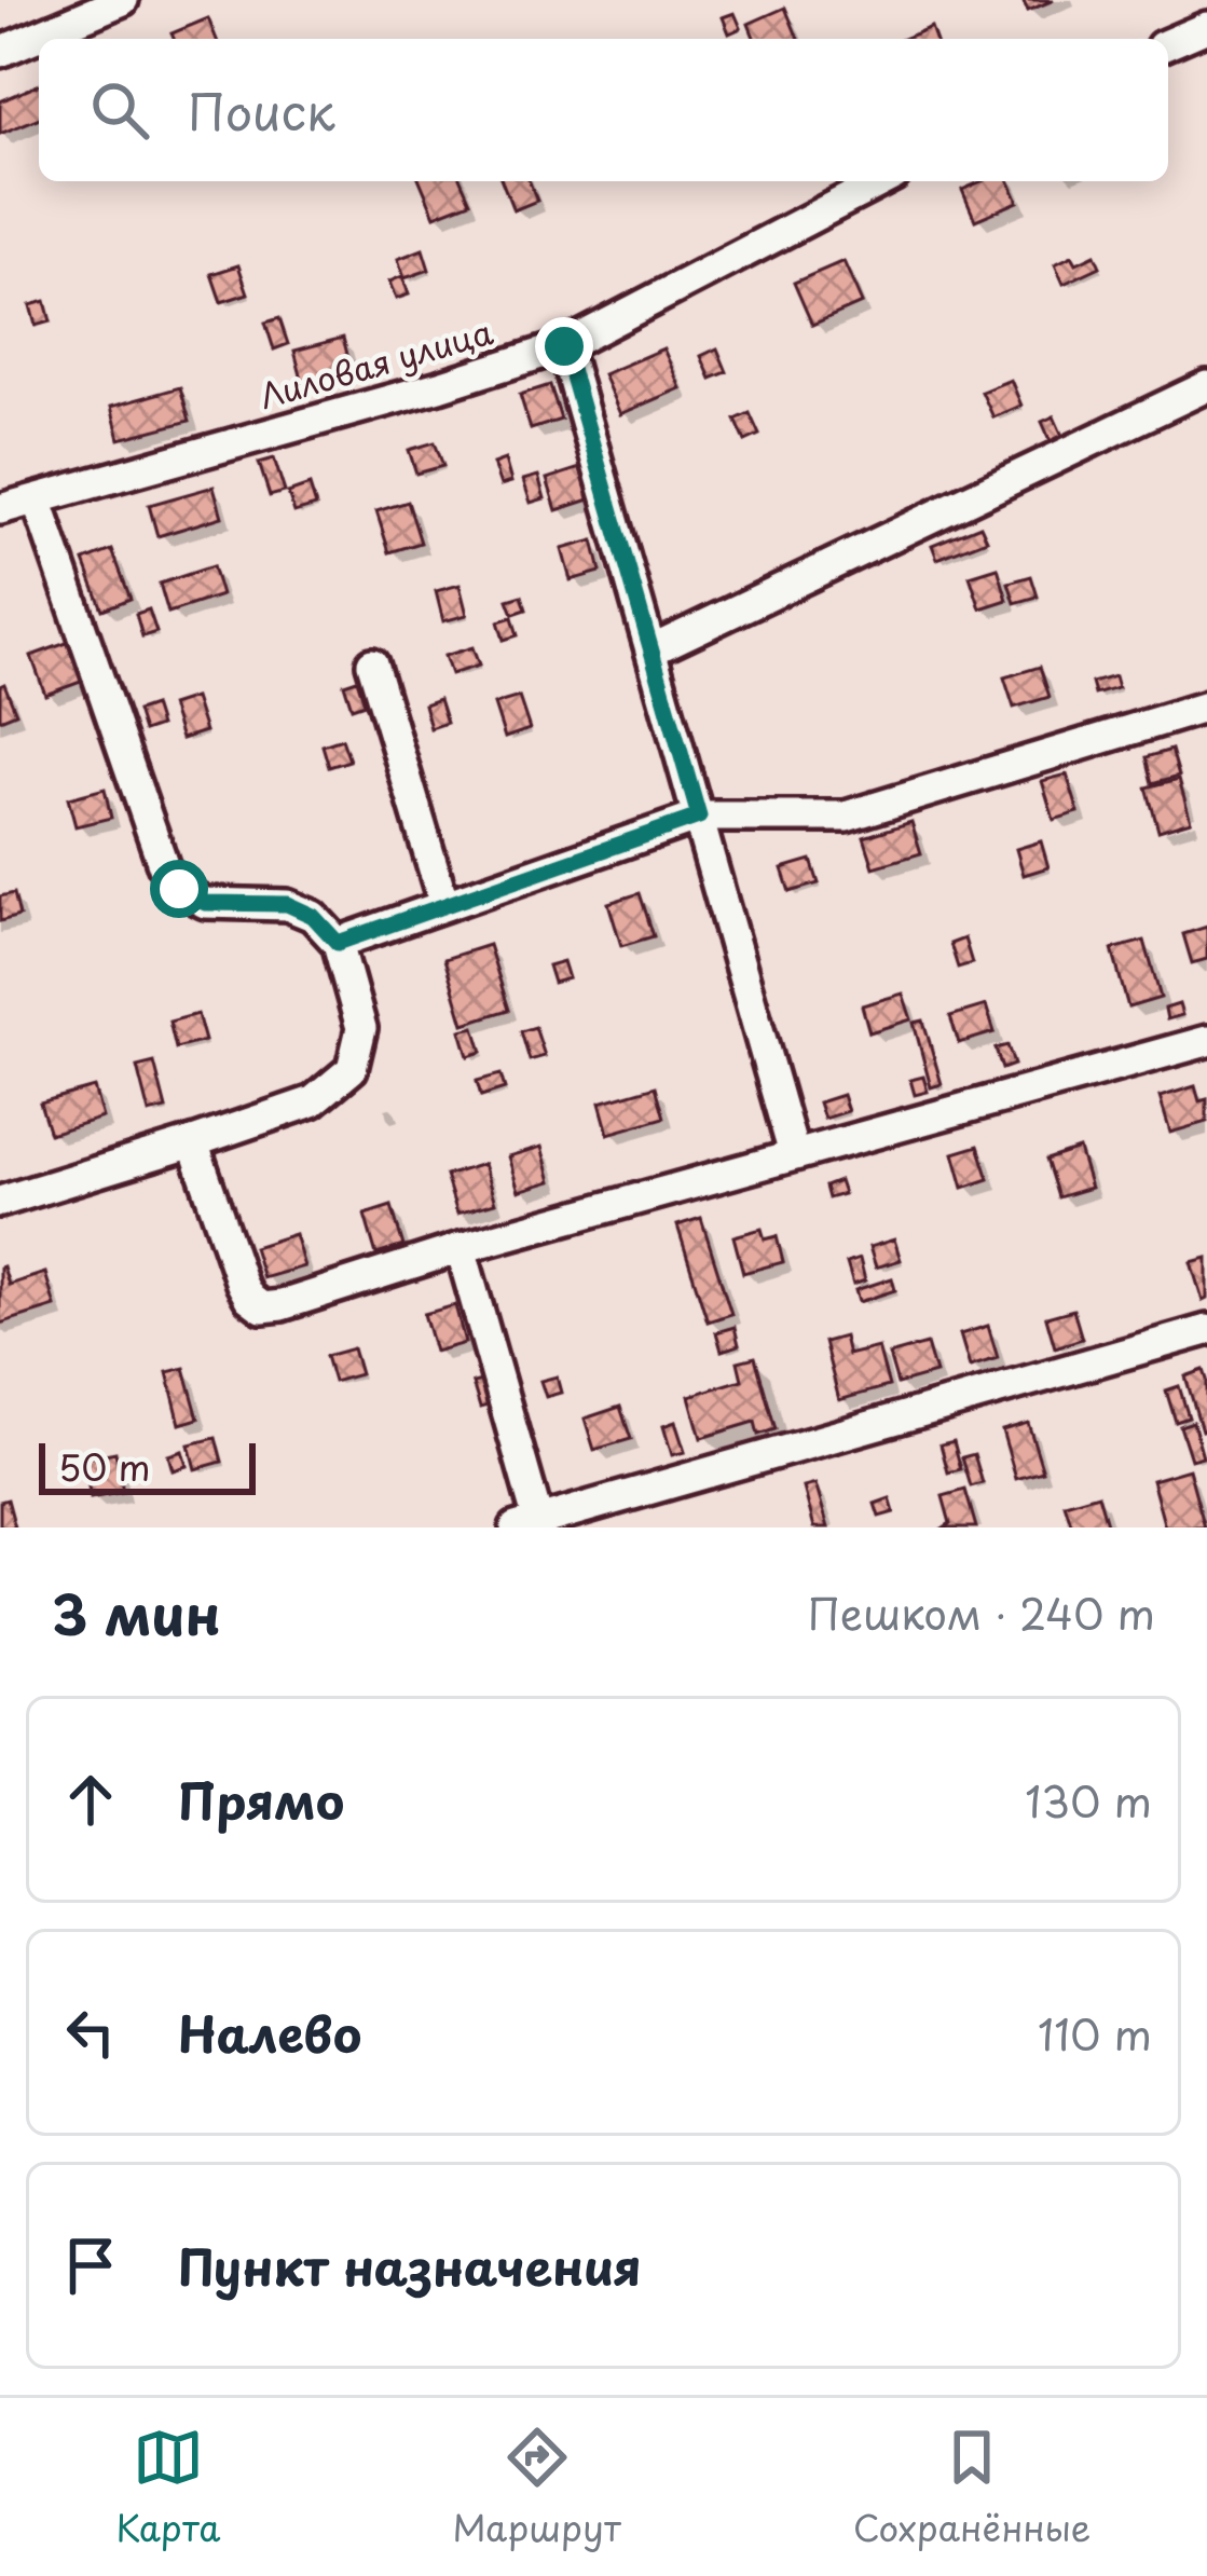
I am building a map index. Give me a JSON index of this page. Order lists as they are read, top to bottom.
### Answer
{
  "streets": {
    "street": ["Лиловая улица"]
  },
  "scale_bar": "50 m",
  "page": {
    "search": "Поиск",
    "scale": "50 m",
    "heading": ["3 мин", "Пешком · 240 m"],
    "list": [
      ["Прямо", "130 m"],
      ["Налево", "110 m"],
      "Пункт назначения"
    ],
    "nav": ["Карта", "Маршрут", "Сохранённые"]
  }
}
